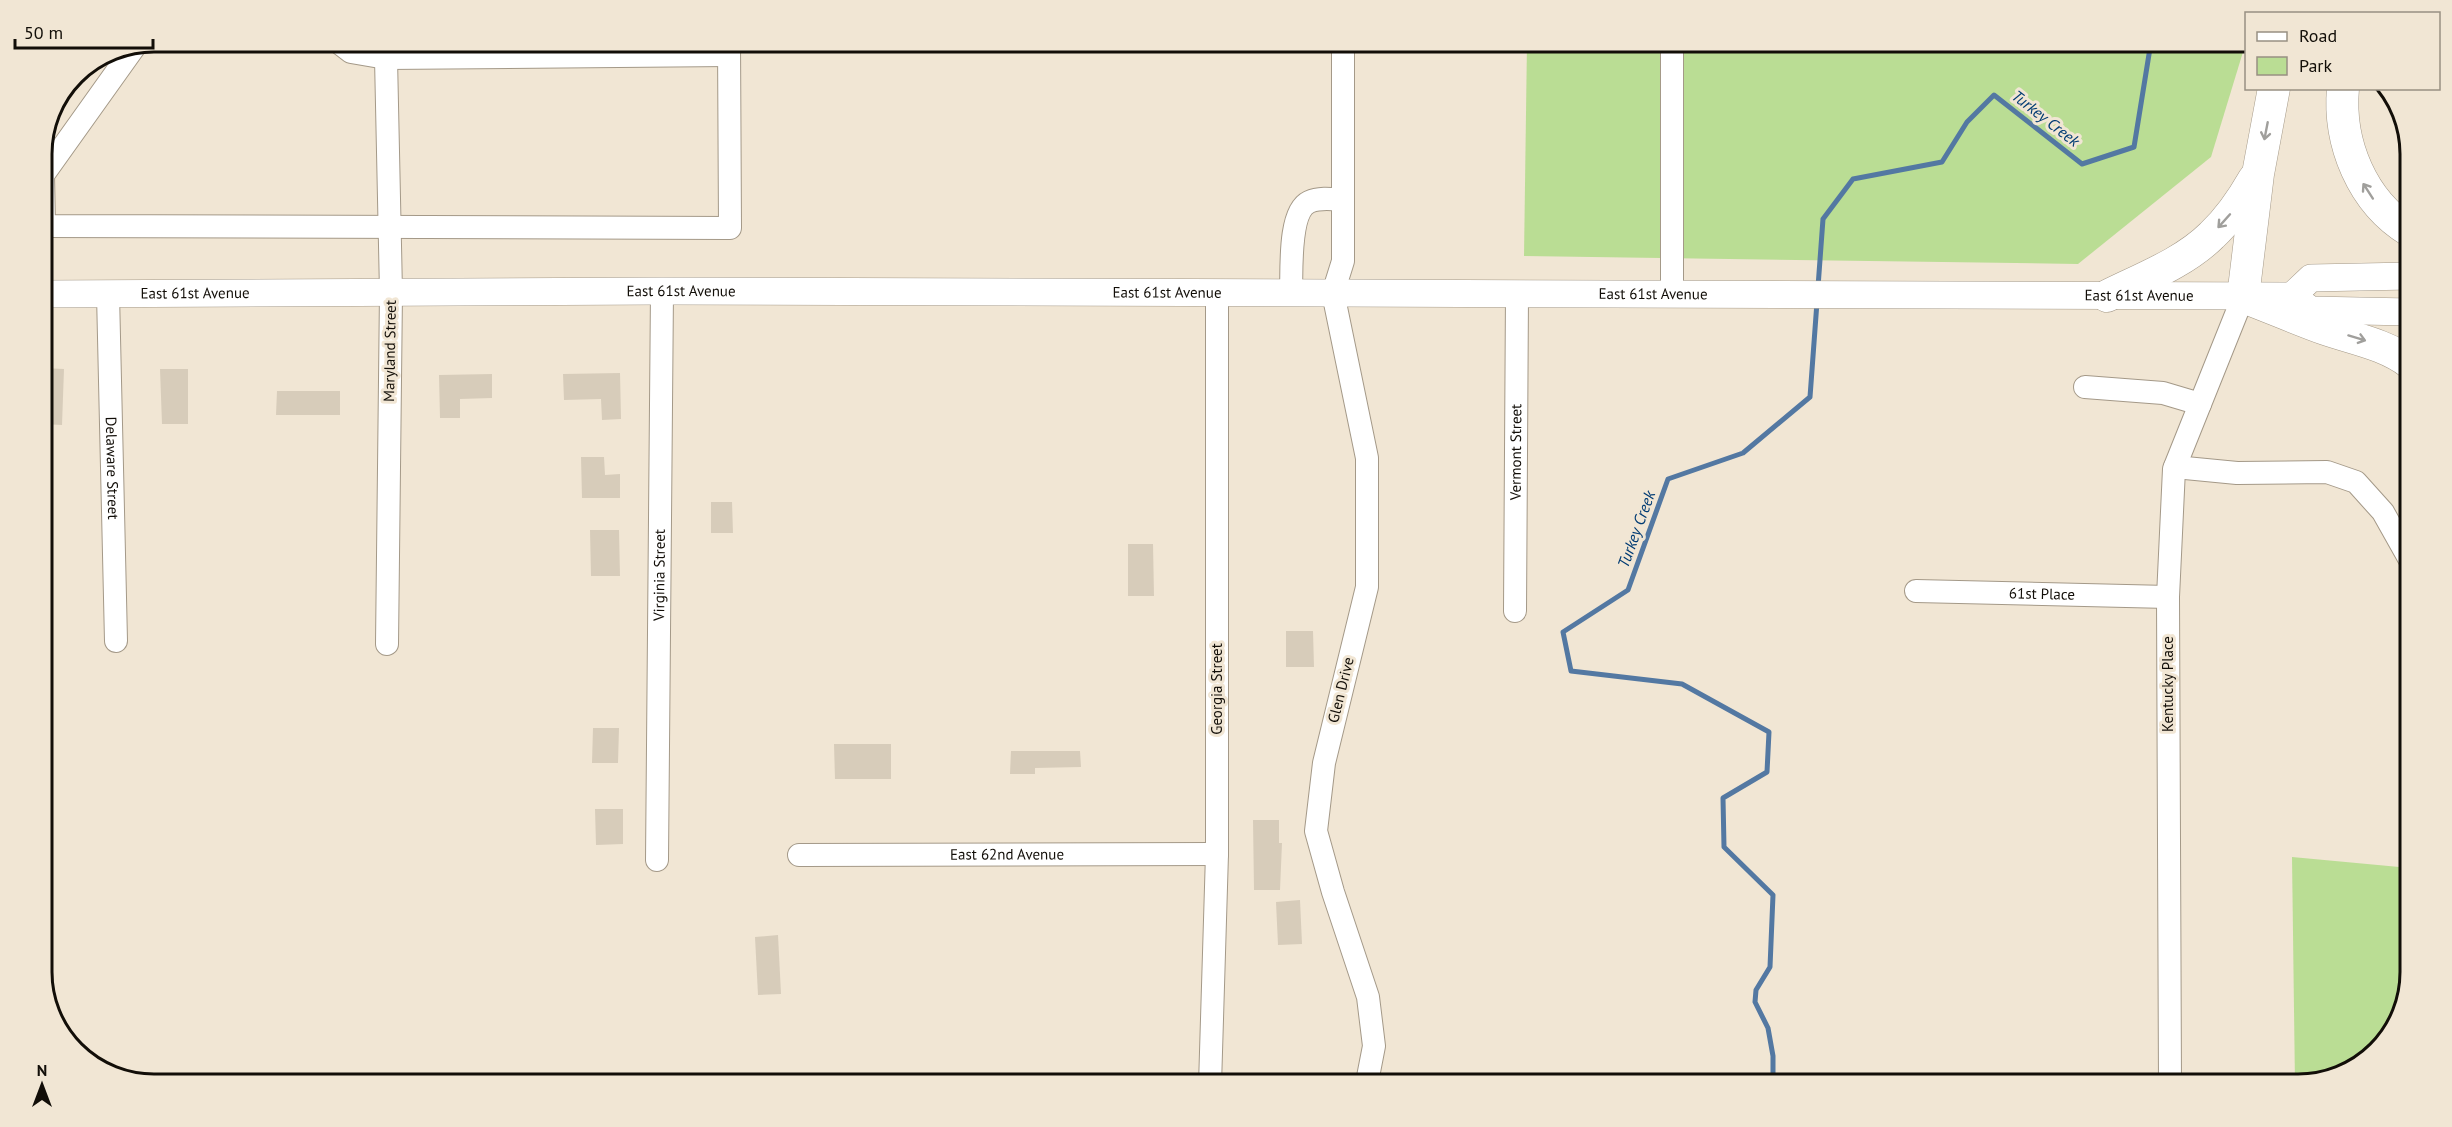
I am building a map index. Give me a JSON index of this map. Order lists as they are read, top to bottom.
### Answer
{
  "streets": {
    "main road": ["East 61st Avenue"],
    "street": [
      "Maryland Street",
      "Vermont Street",
      "Delaware Street",
      "Virginia Street",
      "61st Place",
      "Kentucky Place",
      "Georgia Street",
      "Glen Drive",
      "East 62nd Avenue"
    ]
  },
  "crossings": [
    ["East 61st Avenue", "Maryland Street"],
    ["East 61st Avenue", "Vermont Street"],
    ["East 61st Avenue", "Delaware Street"],
    ["East 61st Avenue", "Virginia Street"],
    ["East 61st Avenue", "Kentucky Place"],
    ["East 61st Avenue", "Georgia Street"],
    ["East 61st Avenue", "Glen Drive"],
    ["61st Place", "Kentucky Place"],
    ["Georgia Street", "East 62nd Avenue"]
  ],
  "water": ["Turkey Creek"],
  "legend": ["Road", "Park"],
  "scale_bar": "50 m",
  "north": "top"
}
